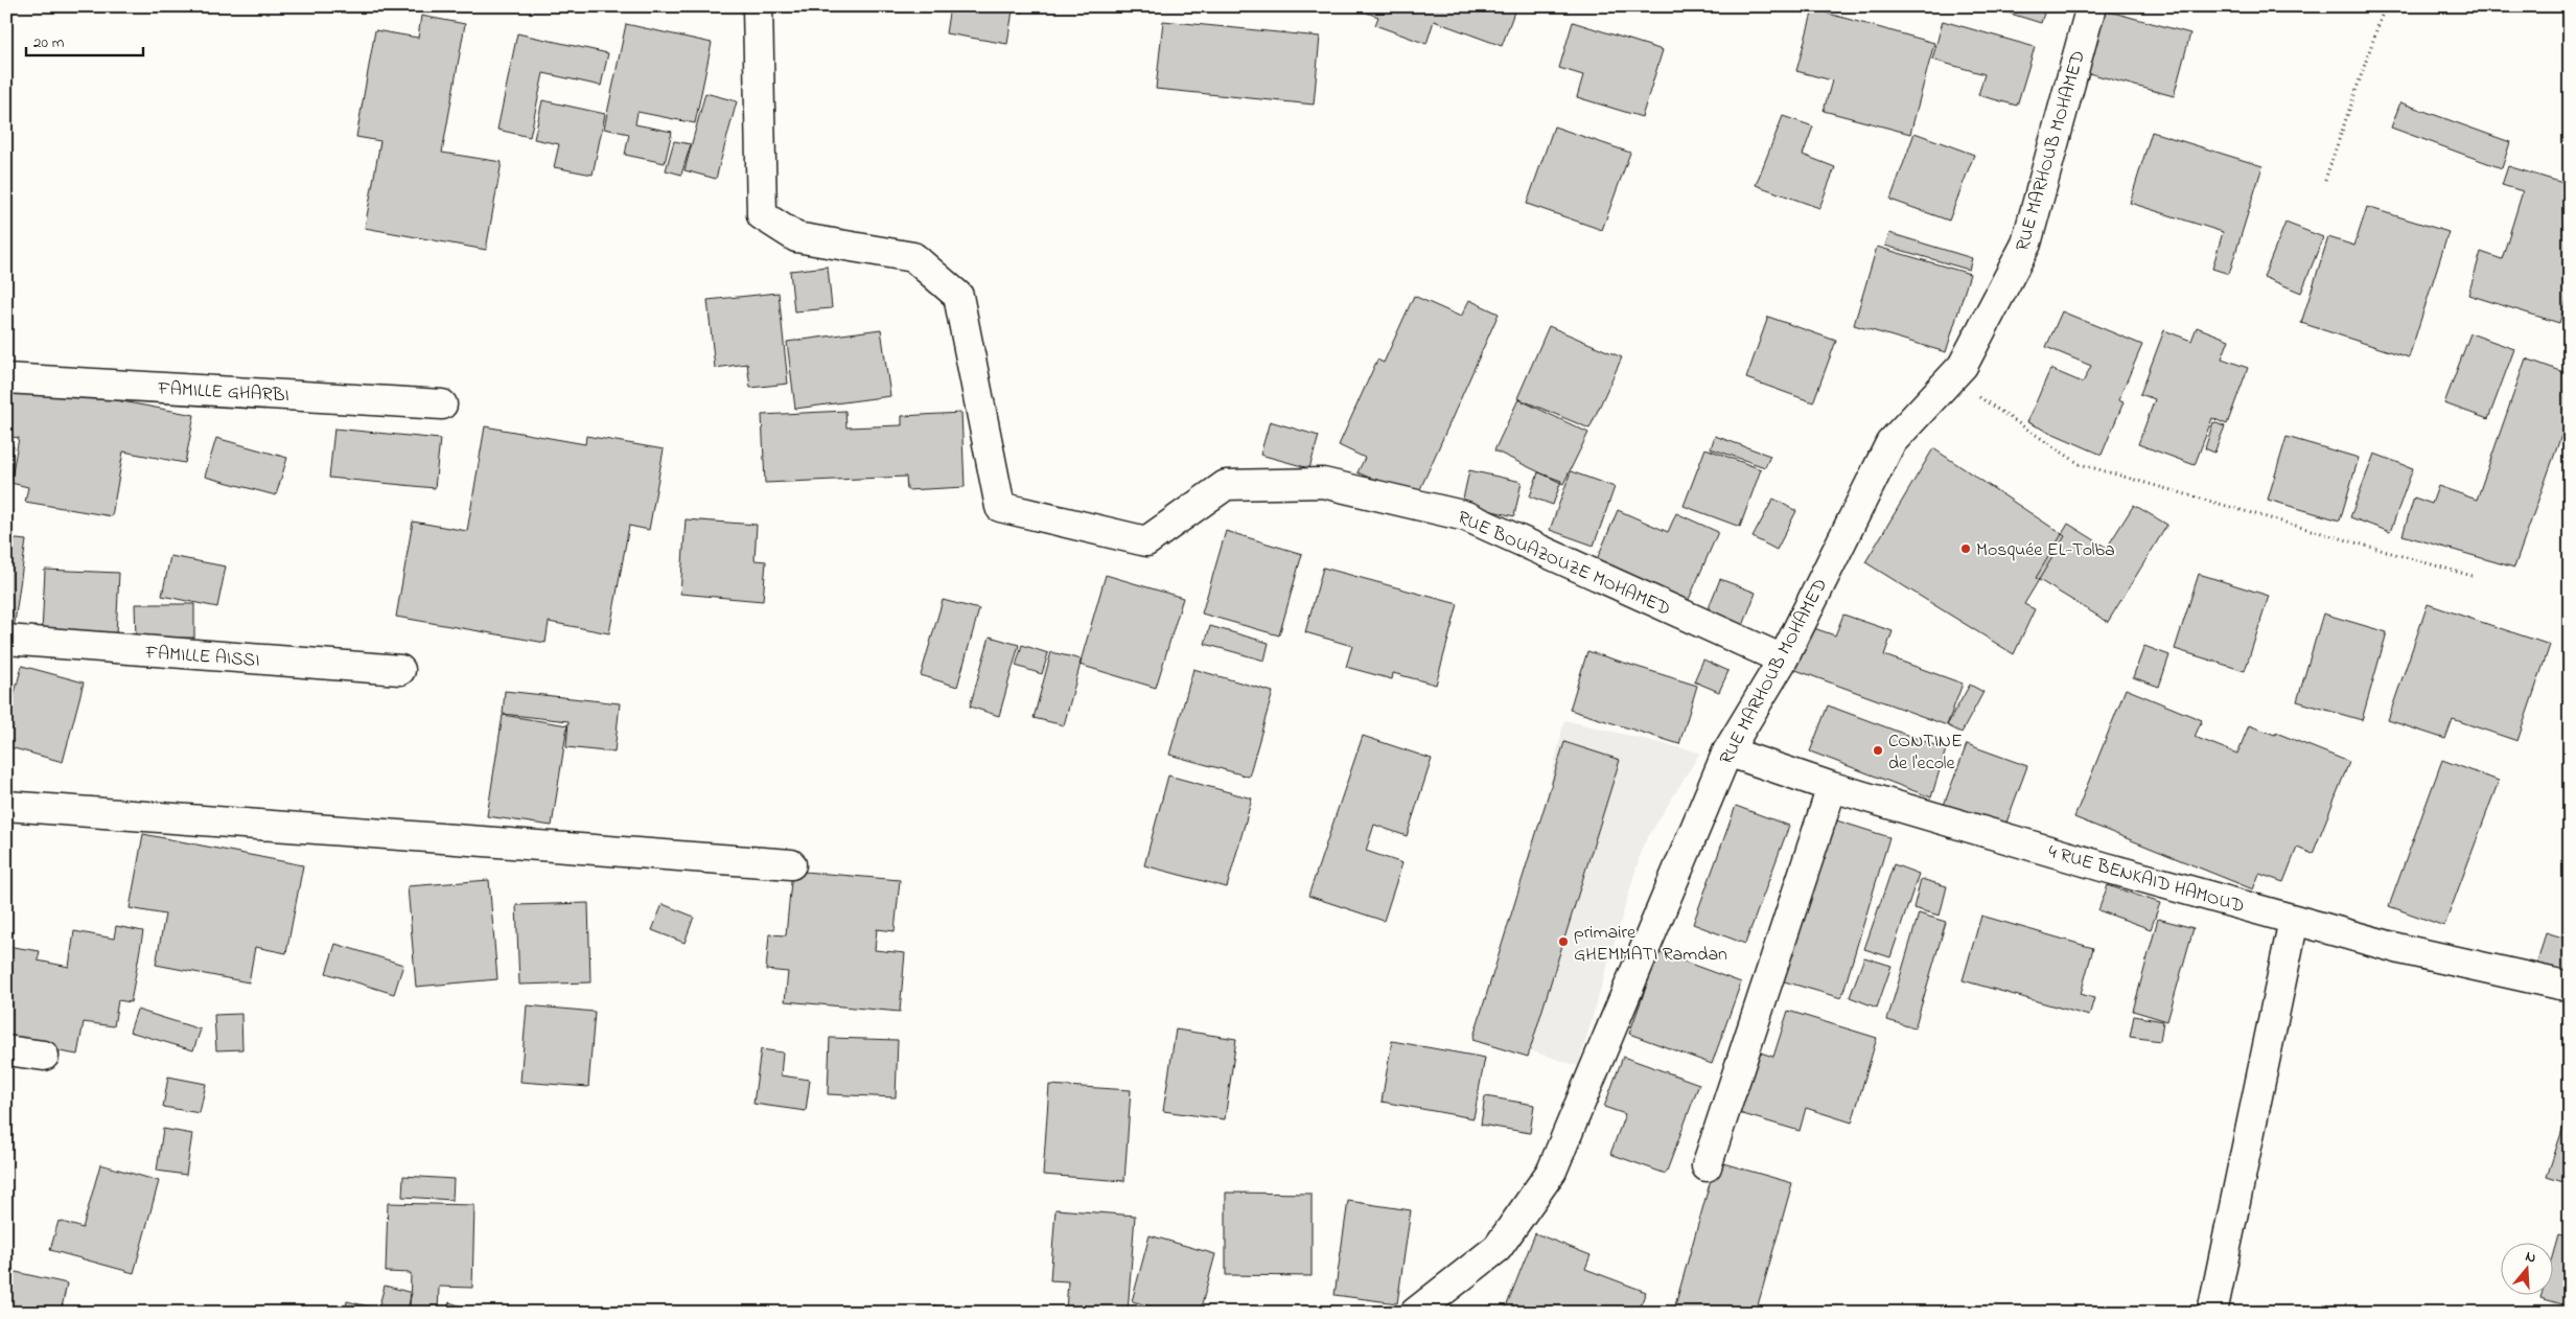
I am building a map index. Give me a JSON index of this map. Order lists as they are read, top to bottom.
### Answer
{
  "streets": {
    "street": [
      "RUE MARHOUB MOHAMED",
      "FAMILLE GHARBI",
      "RUE BOUAZOUZE MOHAMED",
      "FAMILLE AISSI",
      "4 RUE BENKAID HAMOUD"
    ]
  },
  "crossings": [
    ["RUE MARHOUB MOHAMED", "RUE BOUAZOUZE MOHAMED"],
    ["RUE MARHOUB MOHAMED", "4 RUE BENKAID HAMOUD"]
  ],
  "places": ["Mosquée EL-Tolba", "CONTINE de l'ecole", "primaire GHEMMATI Ramdan"],
  "scale_bar": "20 m",
  "north": "top"
}
